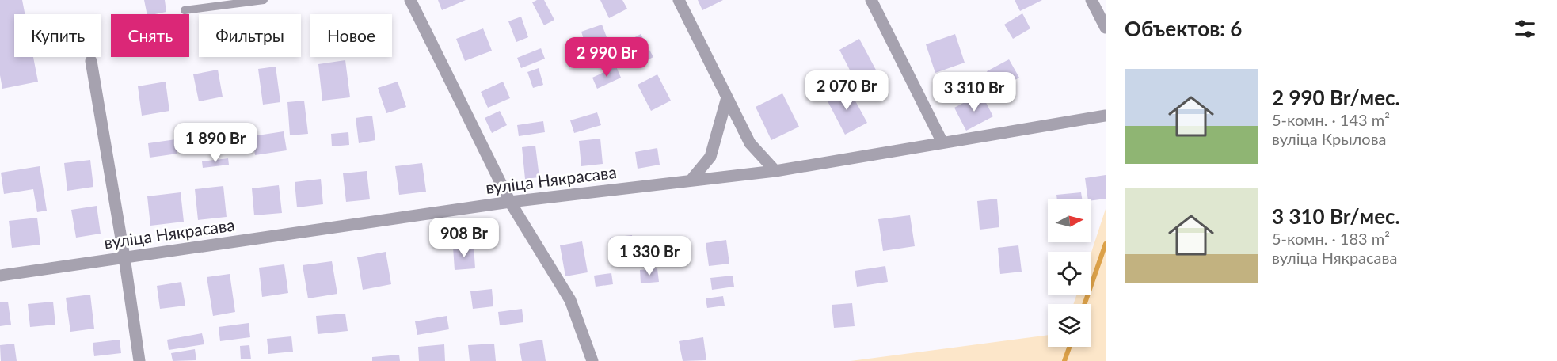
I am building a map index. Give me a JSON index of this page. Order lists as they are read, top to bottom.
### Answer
{
  "streets": {
    "street": ["вуліца Някрасава"]
  },
  "north": "right",
  "page": {
    "heading": "Объектов: 6",
    "chip": [
      "Купить",
      "Снять",
      "Фильтры",
      "Новое"
    ],
    "price": [
      "2 990 Br",
      "2 070 Br",
      "3 310 Br",
      "1 890 Br",
      "908 Br",
      "1 330 Br"
    ],
    "list": [
      {
        "name": "2 990 Br/мес.",
        "note": "5-комн. · 143 m² · вуліца Крылова"
      },
      {
        "name": "3 310 Br/мес.",
        "note": "5-комн. · 183 m² · вуліца Някрасава"
      }
    ]
  }
}
